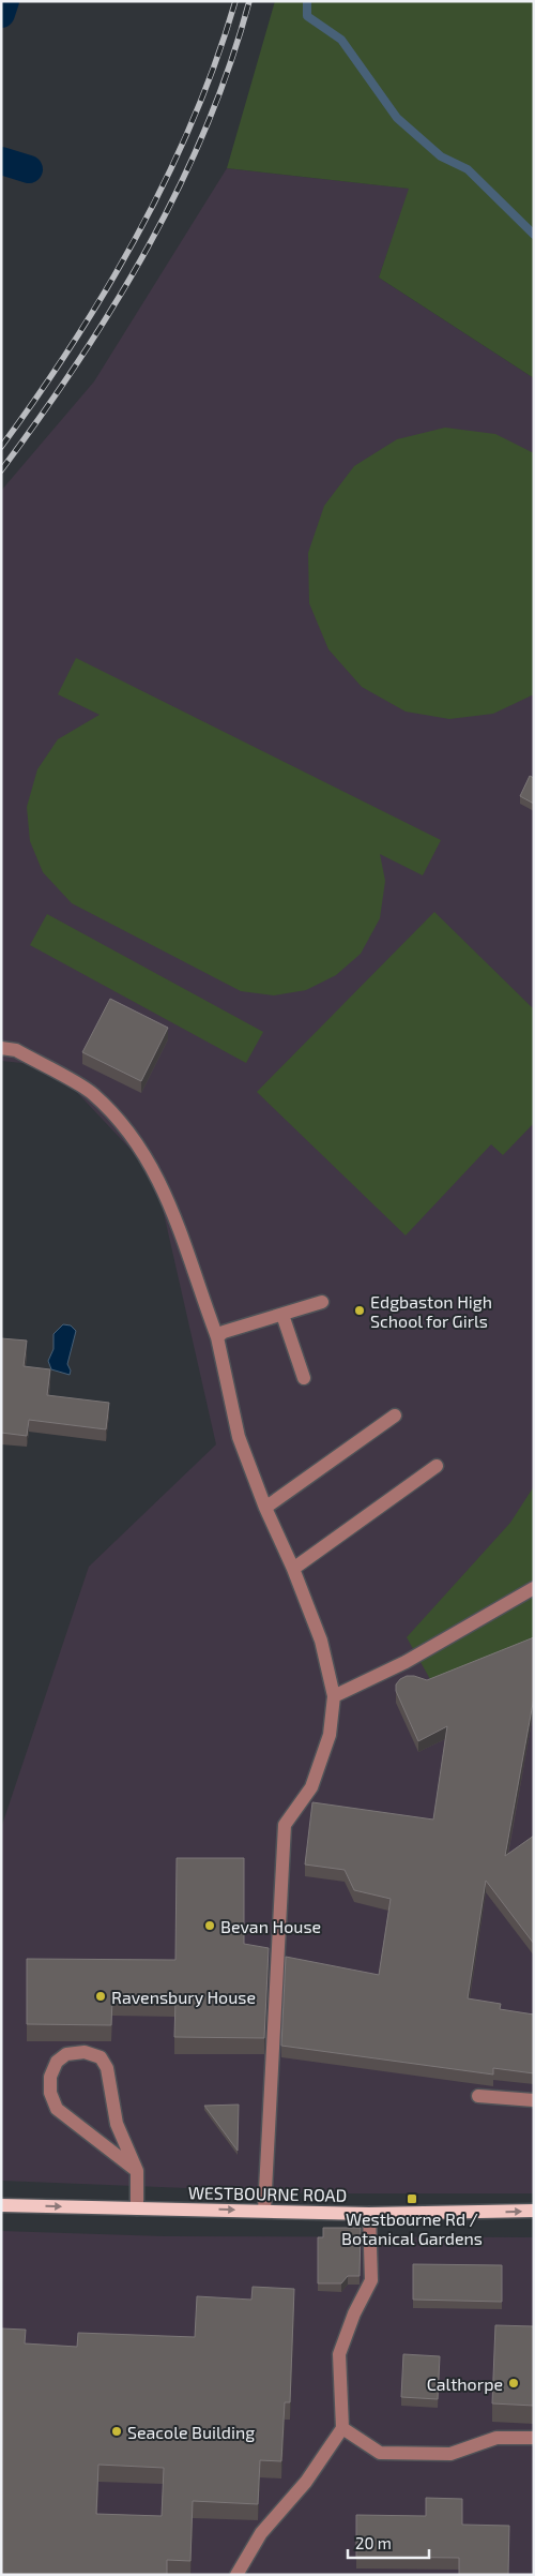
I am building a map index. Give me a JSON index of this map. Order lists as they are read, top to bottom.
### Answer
{
  "streets": {
    "main road": ["WESTBOURNE ROAD"]
  },
  "one_way": ["WESTBOURNE ROAD"],
  "places": {
    "other": [
      "Edgbaston High School for Girls",
      "Bevan House",
      "Ravensbury House",
      "Calthorpe",
      "Seacole Building"
    ],
    "transit": ["Westbourne Rd / Botanical Gardens"]
  },
  "scale_bar": "20 m"
}
